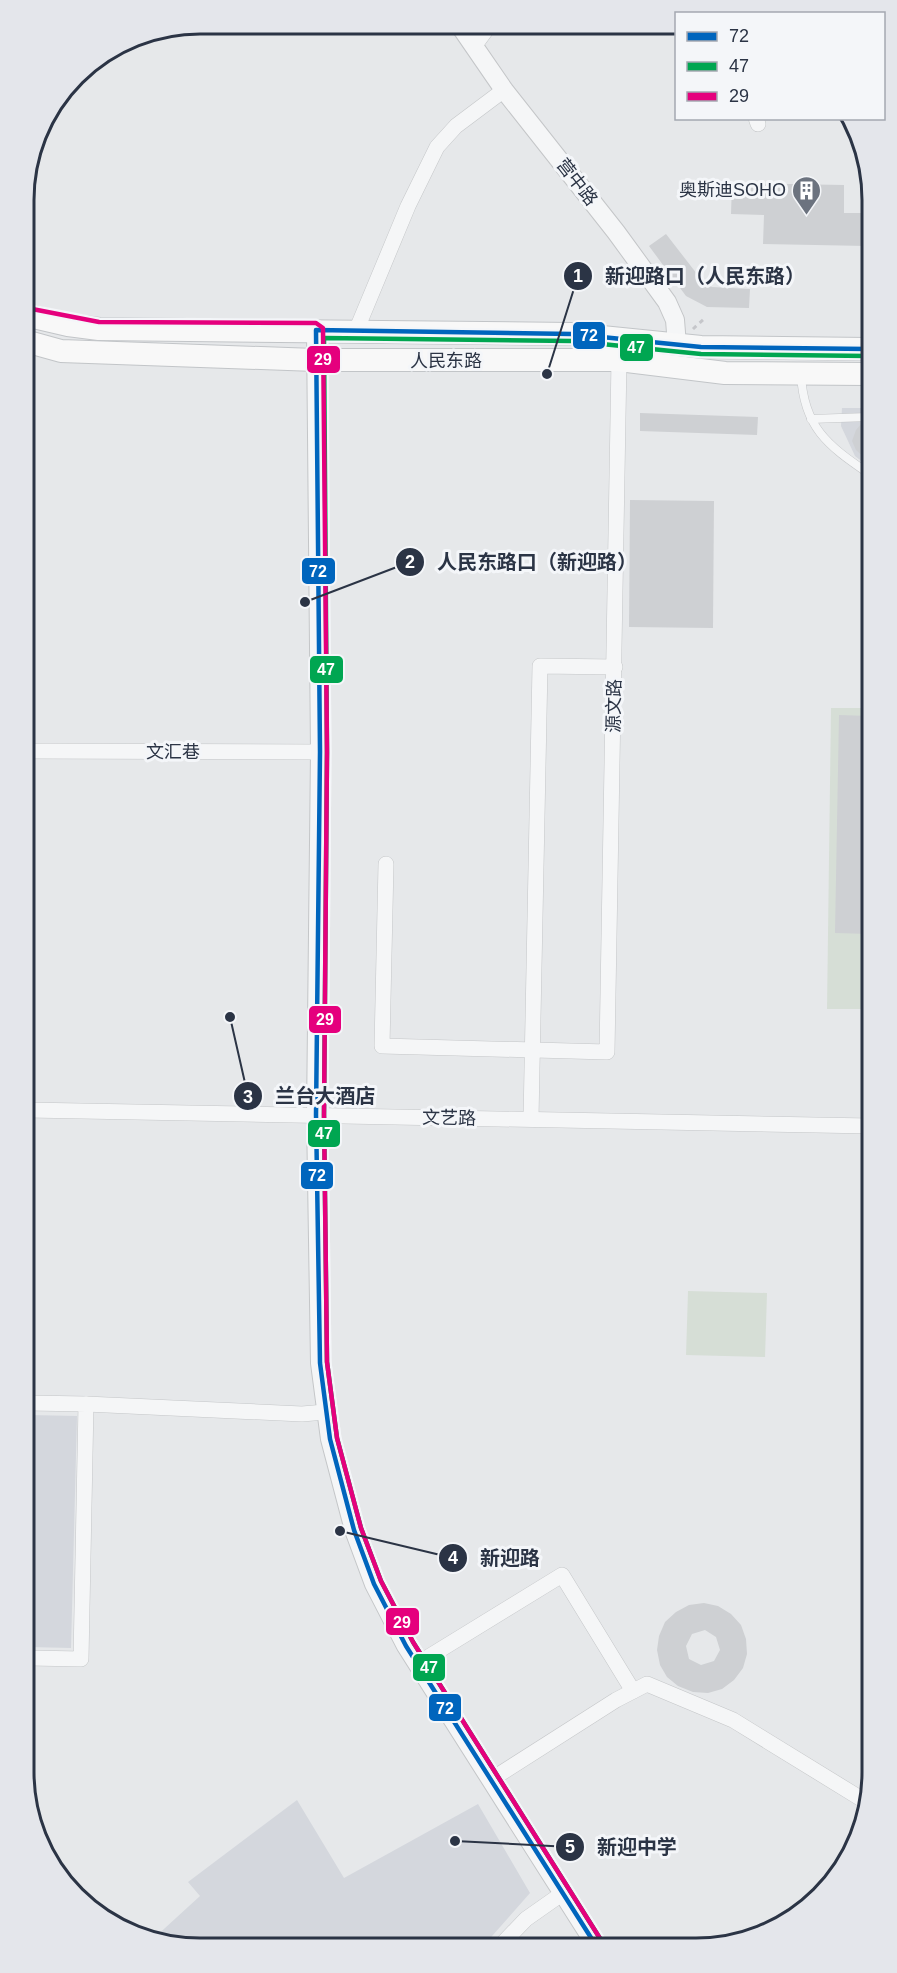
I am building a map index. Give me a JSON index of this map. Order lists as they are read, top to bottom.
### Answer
{
  "streets": {
    "main road": ["人民东路"],
    "street": [
      "营中路",
      "源文路",
      "文汇巷",
      "文艺路"
    ]
  },
  "crossings": [
    ["营中路", "人民东路"],
    ["人民东路", "源文路"]
  ],
  "places": {
    "building": ["奥斯迪SOHO"],
    "other": [
      "新迎路口（人民东路）",
      "人民东路口（新迎路）",
      "兰台大酒店",
      "新迎路",
      "新迎中学"
    ]
  },
  "lines": ["transit line 29", "transit line 72", "transit line 47"],
  "legend": ["72", "47", "29"]
}
